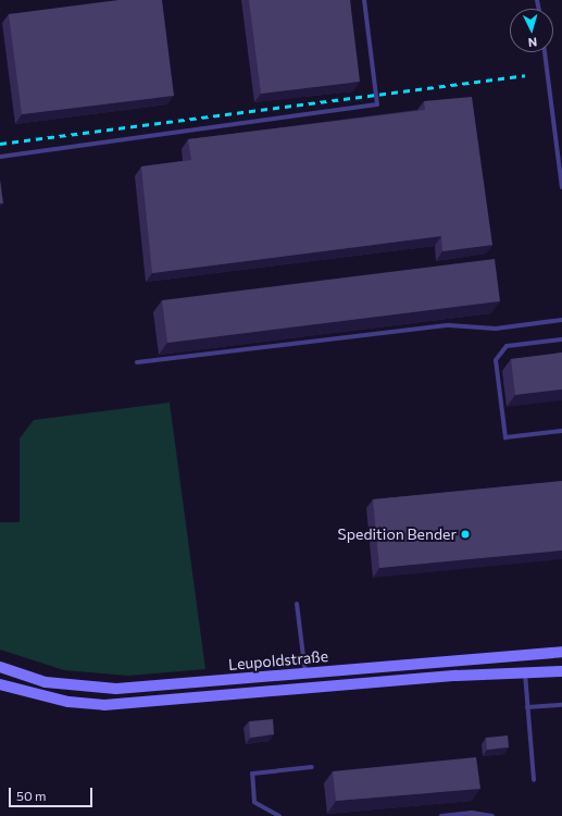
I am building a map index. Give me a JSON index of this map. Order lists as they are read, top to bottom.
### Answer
{
  "streets": {
    "main road": ["Leupoldstraße"]
  },
  "places": ["Spedition Bender"],
  "scale_bar": "50 m",
  "north": "bottom"
}
